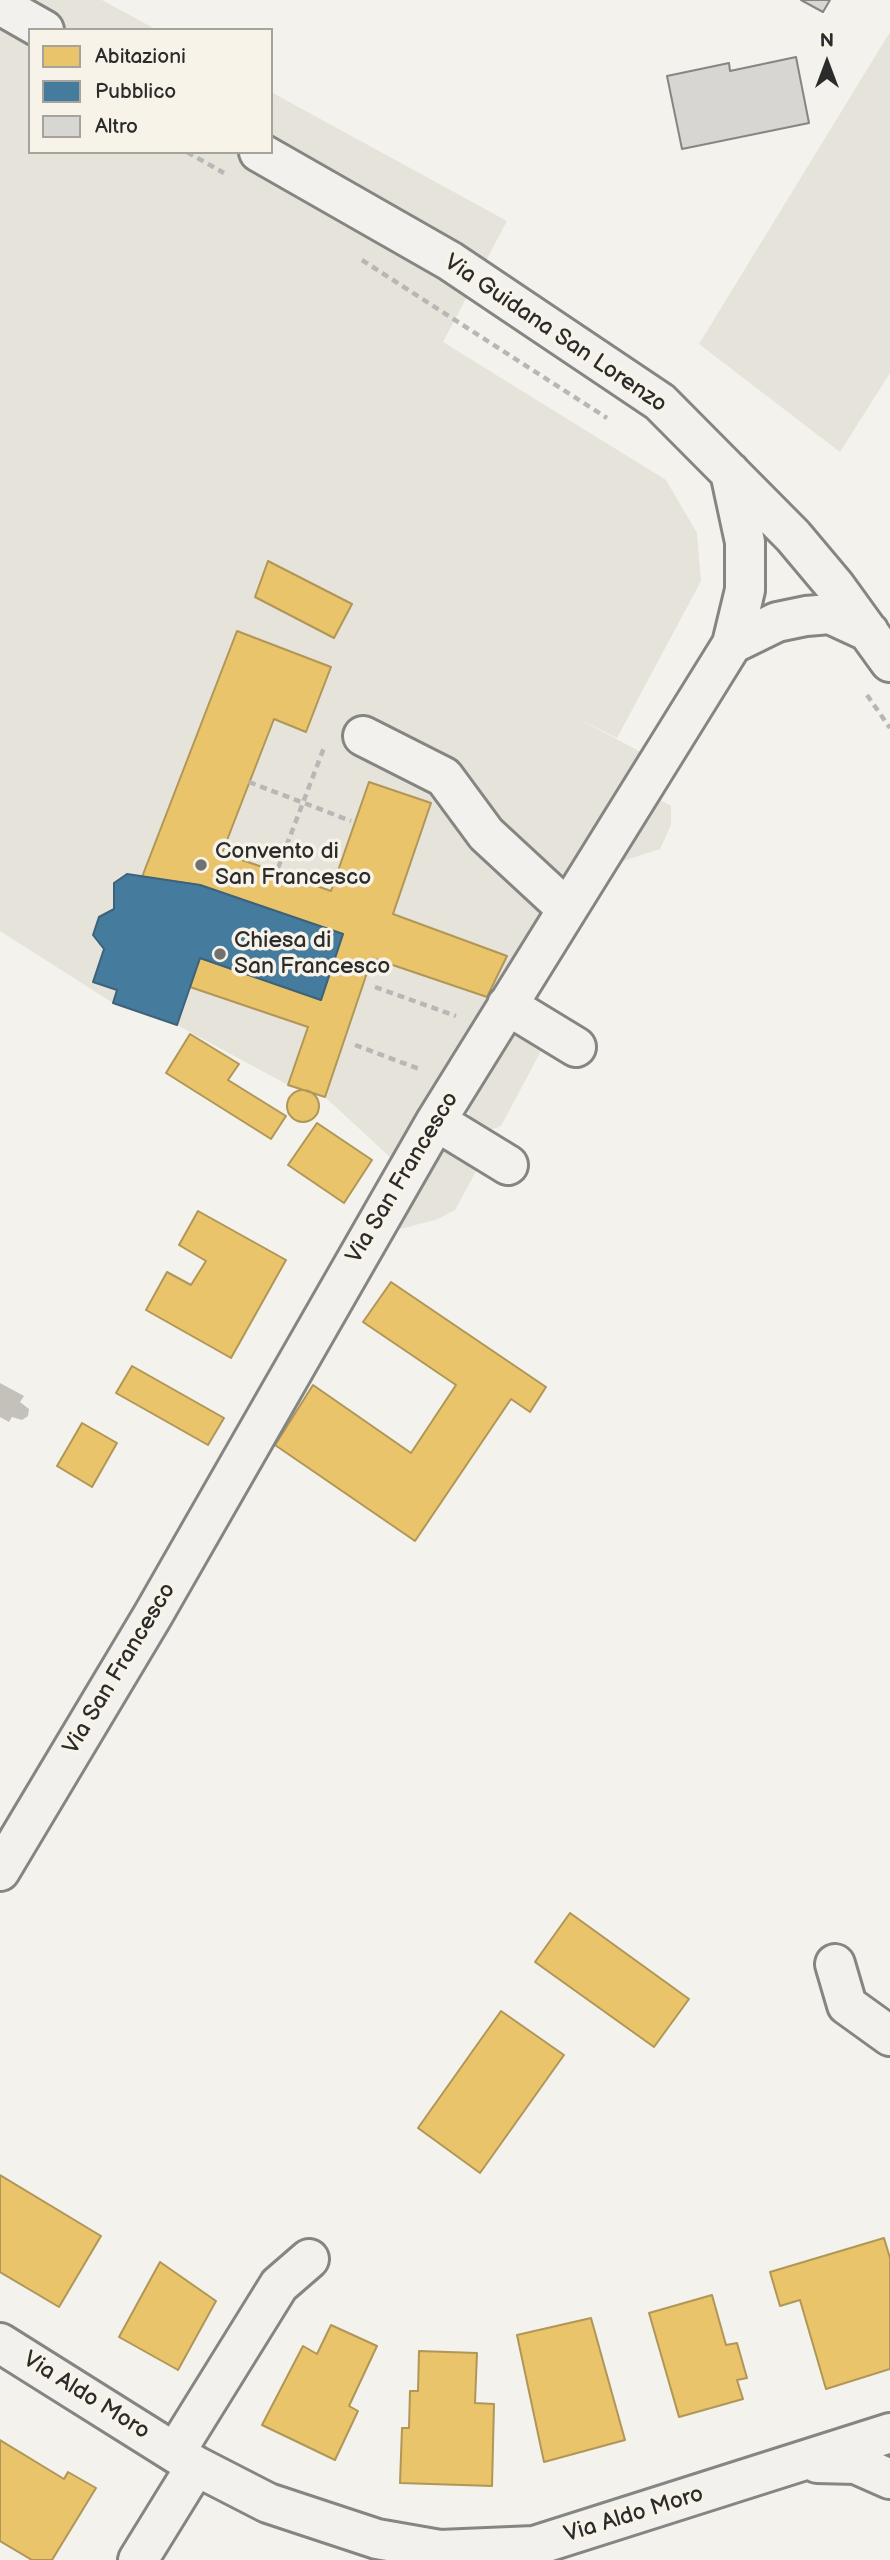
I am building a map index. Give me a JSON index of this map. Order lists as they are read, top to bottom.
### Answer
{
  "streets": {
    "street": ["Via Guidana San Lorenzo", "Via San Francesco", "Via Aldo Moro"]
  },
  "crossings": [
    ["Via Guidana San Lorenzo", "Via San Francesco"]
  ],
  "places": ["Convento di San Francesco", "Chiesa di San Francesco"],
  "legend": ["Abitazioni", "Pubblico", "Altro"],
  "north": "top"
}
